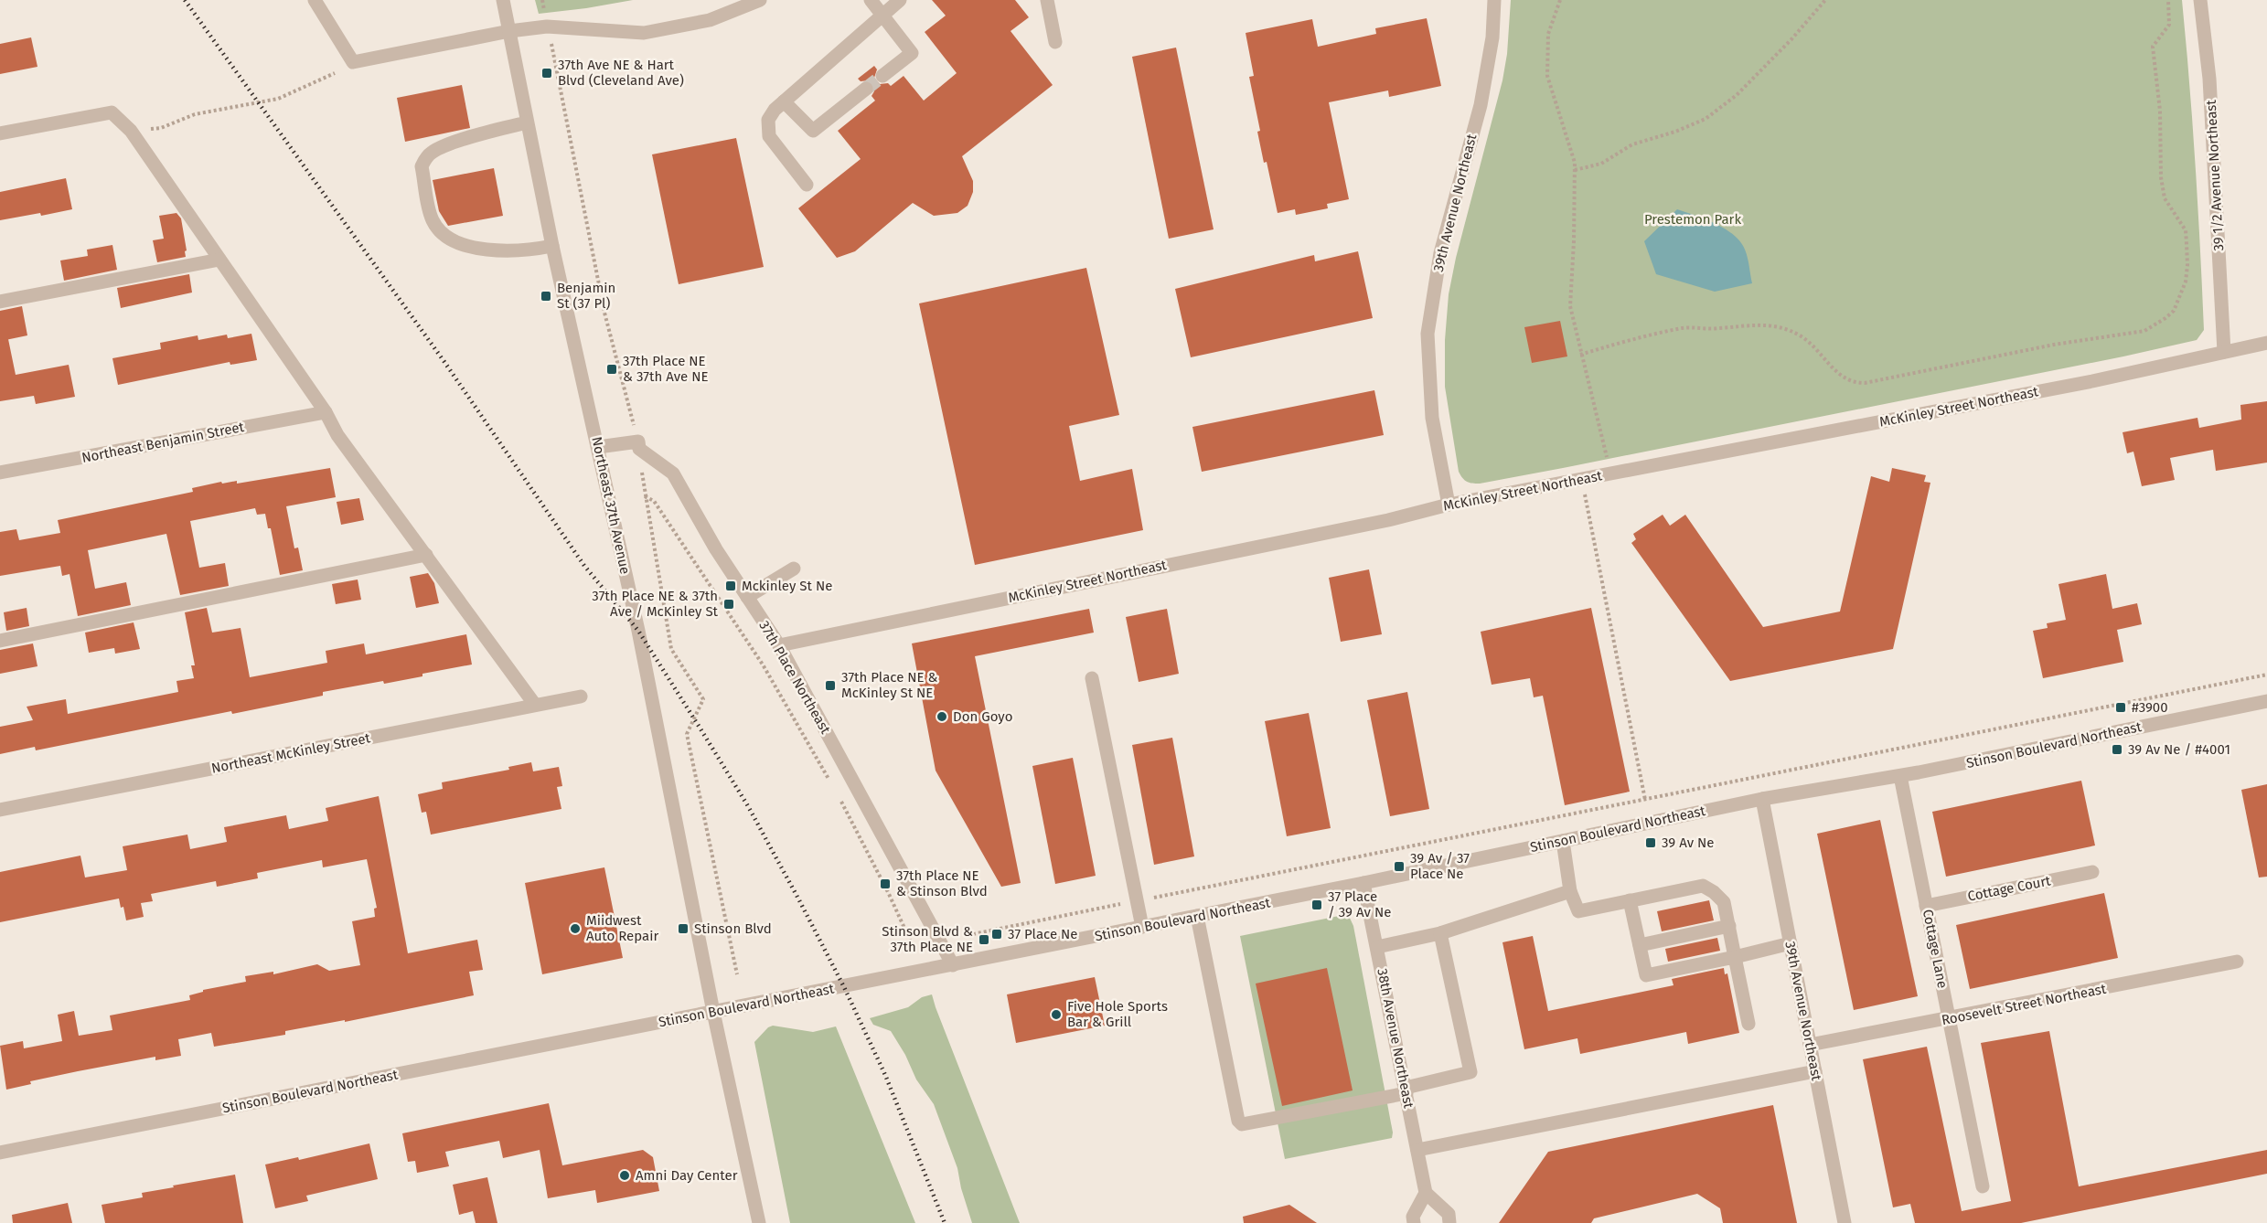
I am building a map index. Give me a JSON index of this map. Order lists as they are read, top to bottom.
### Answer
{
  "streets": {
    "street": [
      "39 1/2 Avenue Northeast",
      "39th Avenue Northeast",
      "McKinley Street Northeast",
      "Northeast Benjamin Street",
      "Northeast 37th Avenue",
      "37th Place Northeast",
      "Stinson Boulevard Northeast",
      "Northeast McKinley Street",
      "Cottage Court",
      "Cottage Lane",
      "Roosevelt Street Northeast",
      "38th Avenue Northeast"
    ]
  },
  "crossings": [
    ["39 1/2 Avenue Northeast", "McKinley Street Northeast"],
    ["39th Avenue Northeast", "McKinley Street Northeast"],
    ["39th Avenue Northeast", "Stinson Boulevard Northeast"],
    ["39th Avenue Northeast", "Roosevelt Street Northeast"],
    ["McKinley Street Northeast", "37th Place Northeast"],
    ["Northeast 37th Avenue", "37th Place Northeast"],
    ["Northeast 37th Avenue", "Stinson Boulevard Northeast"],
    ["37th Place Northeast", "Stinson Boulevard Northeast"],
    ["Stinson Boulevard Northeast", "Cottage Lane"],
    ["Stinson Boulevard Northeast", "38th Avenue Northeast"],
    ["Cottage Court", "Cottage Lane"],
    ["Cottage Lane", "Roosevelt Street Northeast"]
  ],
  "parks": ["Prestemon Park"],
  "places": {
    "transit": [
      "37th Ave NE & Hart Blvd (Cleveland Ave)",
      "Benjamin St (37 Pl)",
      "37th Place NE & 37th Ave NE",
      "Mckinley St Ne",
      "37th Place NE & 37th Ave / McKinley St",
      "37th Place NE & McKinley St NE",
      "#3900",
      "39 Av Ne / #4001",
      "39 Av Ne",
      "39 Av / 37 Place Ne",
      "37th Place NE & Stinson Blvd",
      "37 Place / 39 Av Ne",
      "Stinson Blvd",
      "37 Place Ne",
      "Stinson Blvd & 37th Place NE"
    ],
    "other": [
      "Don Goyo",
      "Miidwest Auto Repair",
      "Five Hole Sports Bar & Grill",
      "Amni Day Center"
    ]
  }
}
